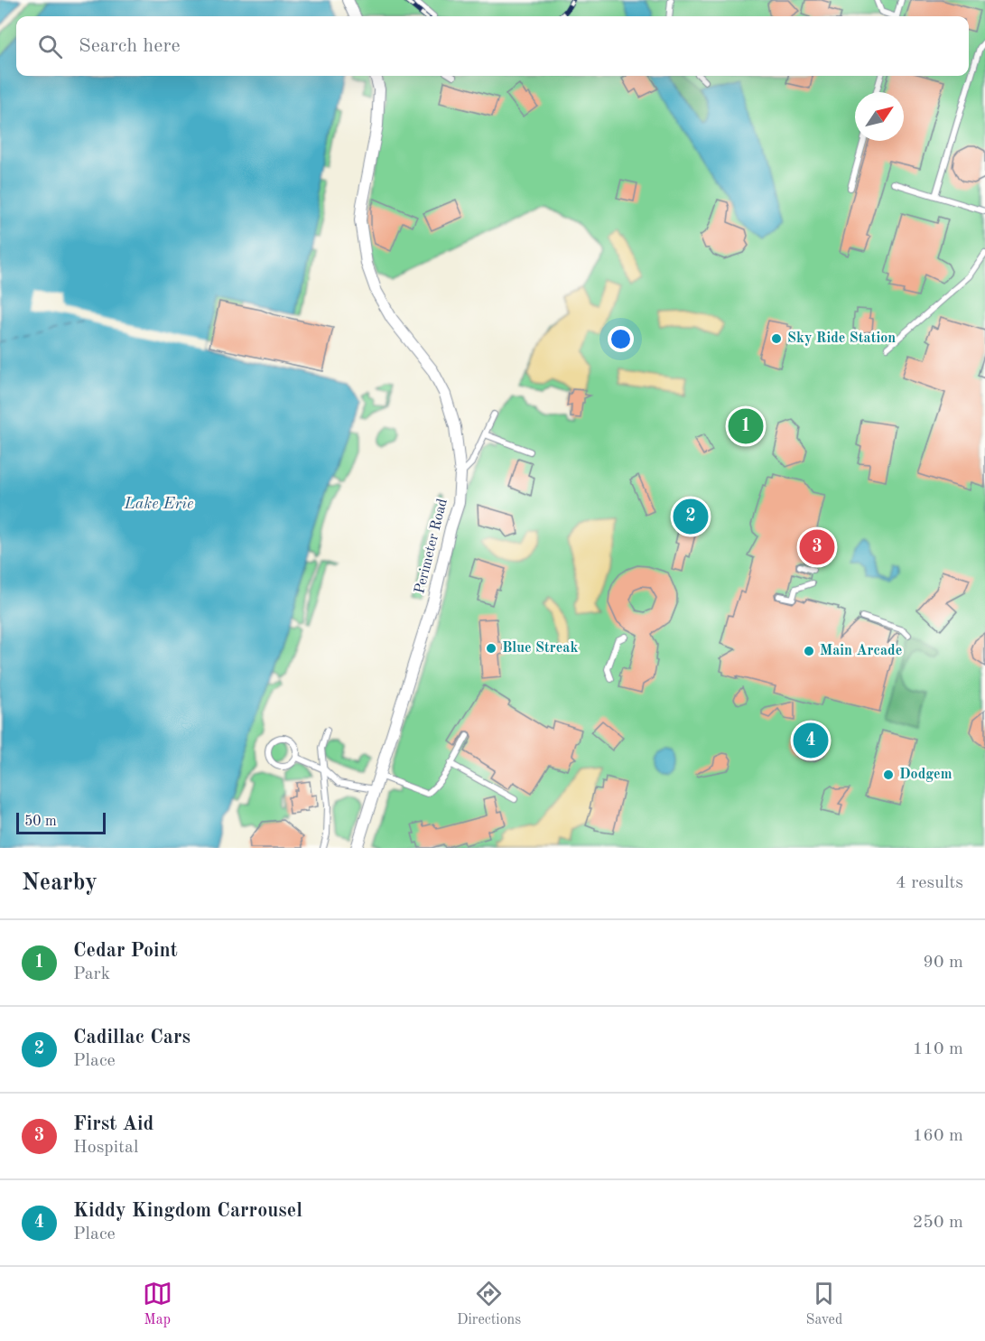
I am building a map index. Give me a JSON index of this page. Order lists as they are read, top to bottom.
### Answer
{
  "streets": {
    "street": ["Perimeter Road"]
  },
  "water": ["Lake Erie"],
  "places": [
    "Sky Ride Station",
    "Blue Streak",
    "Main Arcade",
    "Dodgem"
  ],
  "scale_bar": "50 m",
  "north": "top right",
  "page": {
    "search": "Search here",
    "pins": [
      "1",
      "2",
      "3",
      "4"
    ],
    "scale": "50 m",
    "heading": ["Nearby", "4 results"],
    "list": [
      {
        "mark": "1",
        "name": "Cedar Point",
        "note": "Park",
        "value": "90 m"
      },
      {
        "mark": "2",
        "name": "Cadillac Cars",
        "note": "Place",
        "value": "110 m"
      },
      {
        "mark": "3",
        "name": "First Aid",
        "note": "Hospital",
        "value": "160 m"
      },
      {
        "mark": "4",
        "name": "Kiddy Kingdom Carrousel",
        "note": "Place",
        "value": "250 m"
      }
    ],
    "nav": ["Map", "Directions", "Saved"]
  }
}
